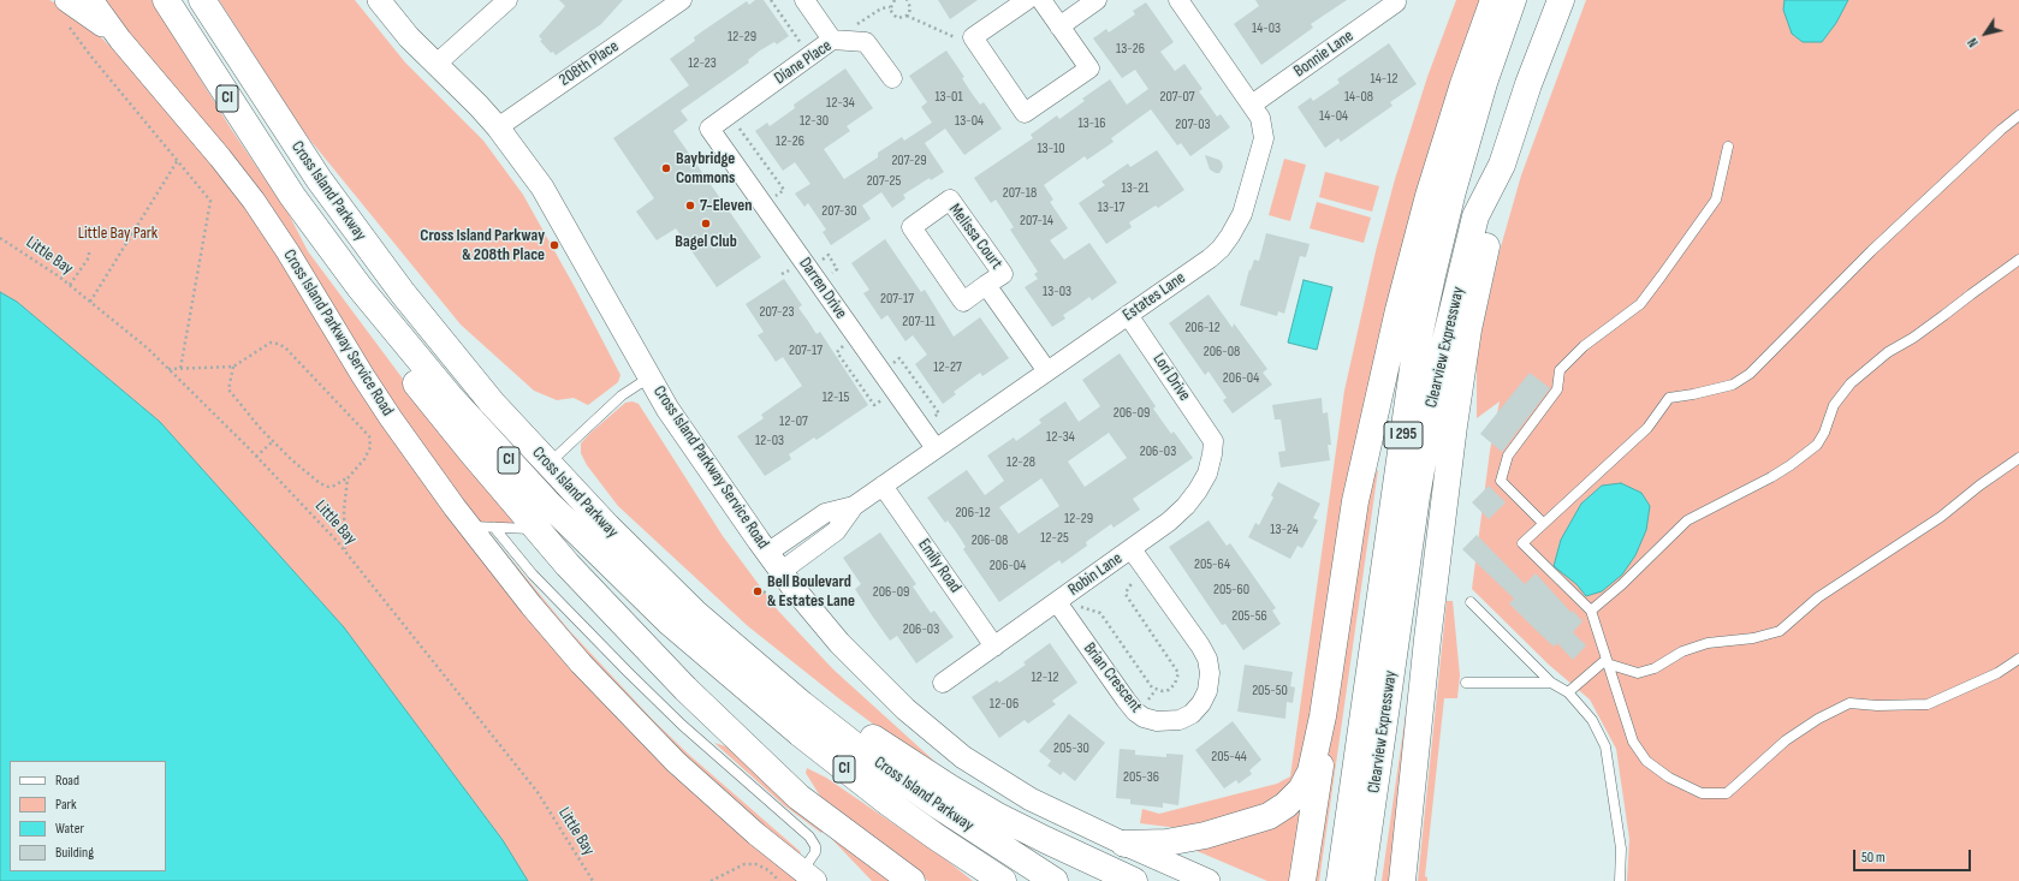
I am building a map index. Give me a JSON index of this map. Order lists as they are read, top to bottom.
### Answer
{
  "streets": {
    "highway": [
      "CI",
      "Cross Island Parkway",
      "Clearview Expressway",
      "I 295"
    ],
    "street": [
      "Bonnie Lane",
      "Diane Place",
      "208th Place",
      "Melissa Court",
      "Darren Drive",
      "Estates Lane",
      "Cross Island Parkway Service Road",
      "Lori Drive",
      "Emily Road",
      "Robin Lane",
      "Brian Crescent"
    ],
    "path": ["Little Bay"]
  },
  "crossings": [
    ["Bonnie Lane", "Estates Lane"],
    ["Diane Place", "Darren Drive"],
    ["208th Place", "Cross Island Parkway Service Road"],
    ["Melissa Court", "Estates Lane"],
    ["Darren Drive", "Estates Lane"],
    ["Estates Lane", "Cross Island Parkway Service Road"],
    ["Estates Lane", "Lori Drive"],
    ["Estates Lane", "Emily Road"],
    ["Lori Drive", "Robin Lane"],
    ["Emily Road", "Robin Lane"],
    ["Robin Lane", "Brian Crescent"]
  ],
  "parks": ["Little Bay Park"],
  "places": [
    "Baybridge Commons",
    "7-Eleven",
    "Bagel Club",
    "Cross Island Parkway & 208th Place",
    "Bell Boulevard & Estates Lane"
  ],
  "house_numbers": [
    "14-03",
    "12-29",
    "13-26",
    "12-23",
    "14-12",
    "13-01",
    "207-07",
    "14-08",
    "12-34",
    "14-04",
    "12-30",
    "13-04",
    "13-16",
    "207-03",
    "12-26",
    "13-10",
    "207-29",
    "207-25",
    "13-21",
    "207-18",
    "13-17",
    "207-30",
    "207-14",
    "13-03",
    "207-17",
    "207-23",
    "207-11",
    "206-12",
    "207-17",
    "206-08",
    "12-27",
    "206-04",
    "12-15",
    "206-09",
    "12-07",
    "12-34",
    "12-03",
    "206-03",
    "12-28",
    "206-12",
    "12-29",
    "13-24",
    "12-25",
    "206-08",
    "205-64",
    "206-04",
    "205-60",
    "206-09",
    "205-56",
    "206-03",
    "12-12",
    "205-50",
    "12-06",
    "205-30",
    "205-44",
    "205-36"
  ],
  "legend": [
    "Road",
    "Park",
    "Water",
    "Building"
  ],
  "scale_bar": "50 m",
  "north": "bottom left"
}
